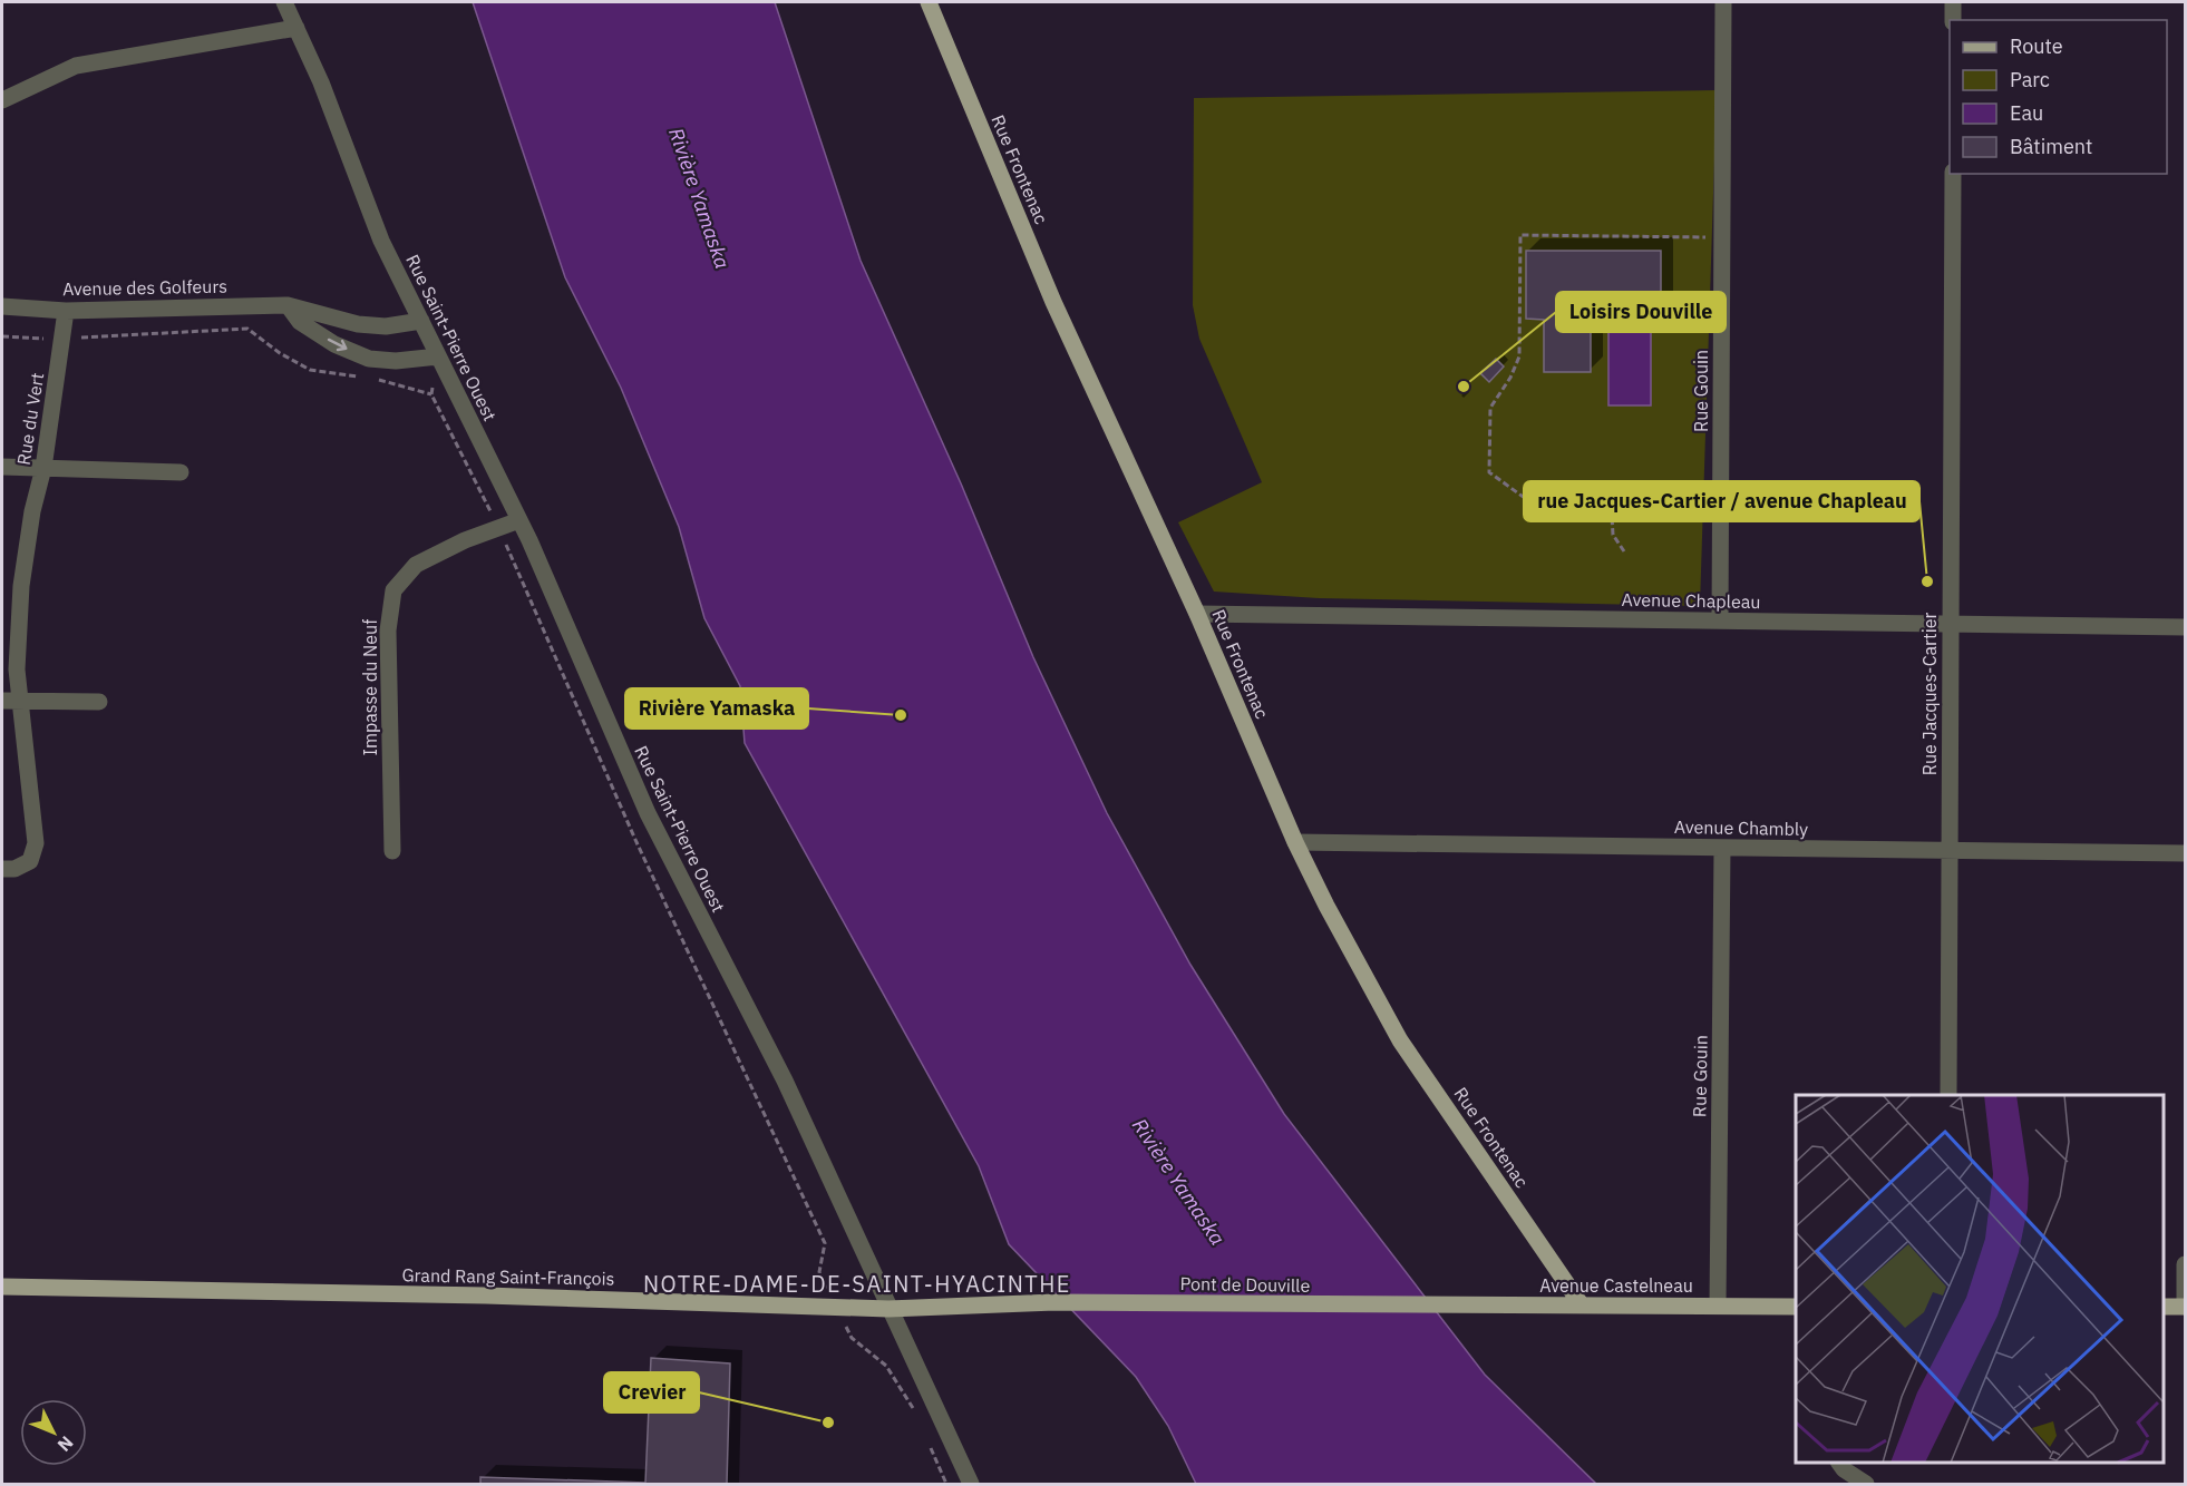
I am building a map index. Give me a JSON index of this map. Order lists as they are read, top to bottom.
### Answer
{
  "streets": {
    "main road": [
      "Rue Frontenac",
      "Grand Rang Saint-François",
      "Pont de Douville",
      "Avenue Castelneau"
    ],
    "street": [
      "Avenue des Golfeurs",
      "Rue Saint-Pierre Ouest",
      "Rue Gouin",
      "Rue du Vert",
      "Avenue Chapleau",
      "Impasse du Neuf",
      "Rue Jacques-Cartier",
      "Avenue Chambly"
    ]
  },
  "crossings": [
    ["Rue Frontenac", "Avenue Chapleau"],
    ["Rue Frontenac", "Avenue Chambly"],
    ["Rue Frontenac", "Avenue Castelneau"],
    ["Avenue des Golfeurs", "Rue Saint-Pierre Ouest"],
    ["Avenue des Golfeurs", "Rue du Vert"],
    ["Rue Saint-Pierre Ouest", "Impasse du Neuf"],
    ["Rue Saint-Pierre Ouest", "Grand Rang Saint-François"],
    ["Rue Gouin", "Avenue Chapleau"],
    ["Rue Gouin", "Avenue Chambly"],
    ["Rue Gouin", "Avenue Castelneau"],
    ["Avenue Chapleau", "Rue Jacques-Cartier"],
    ["Rue Jacques-Cartier", "Avenue Chambly"],
    ["Grand Rang Saint-François", "Pont de Douville"],
    ["Pont de Douville", "Avenue Castelneau"]
  ],
  "districts": ["NOTRE-DAME-DE-SAINT-HYACINTHE"],
  "water": ["Rivière Yamaska"],
  "places": [
    "Loisirs Douville",
    "rue Jacques-Cartier / avenue Chapleau",
    "Rivière Yamaska",
    "Crevier"
  ],
  "legend": [
    "Route",
    "Parc",
    "Eau",
    "Bâtiment"
  ],
  "north": "bottom right"
}
